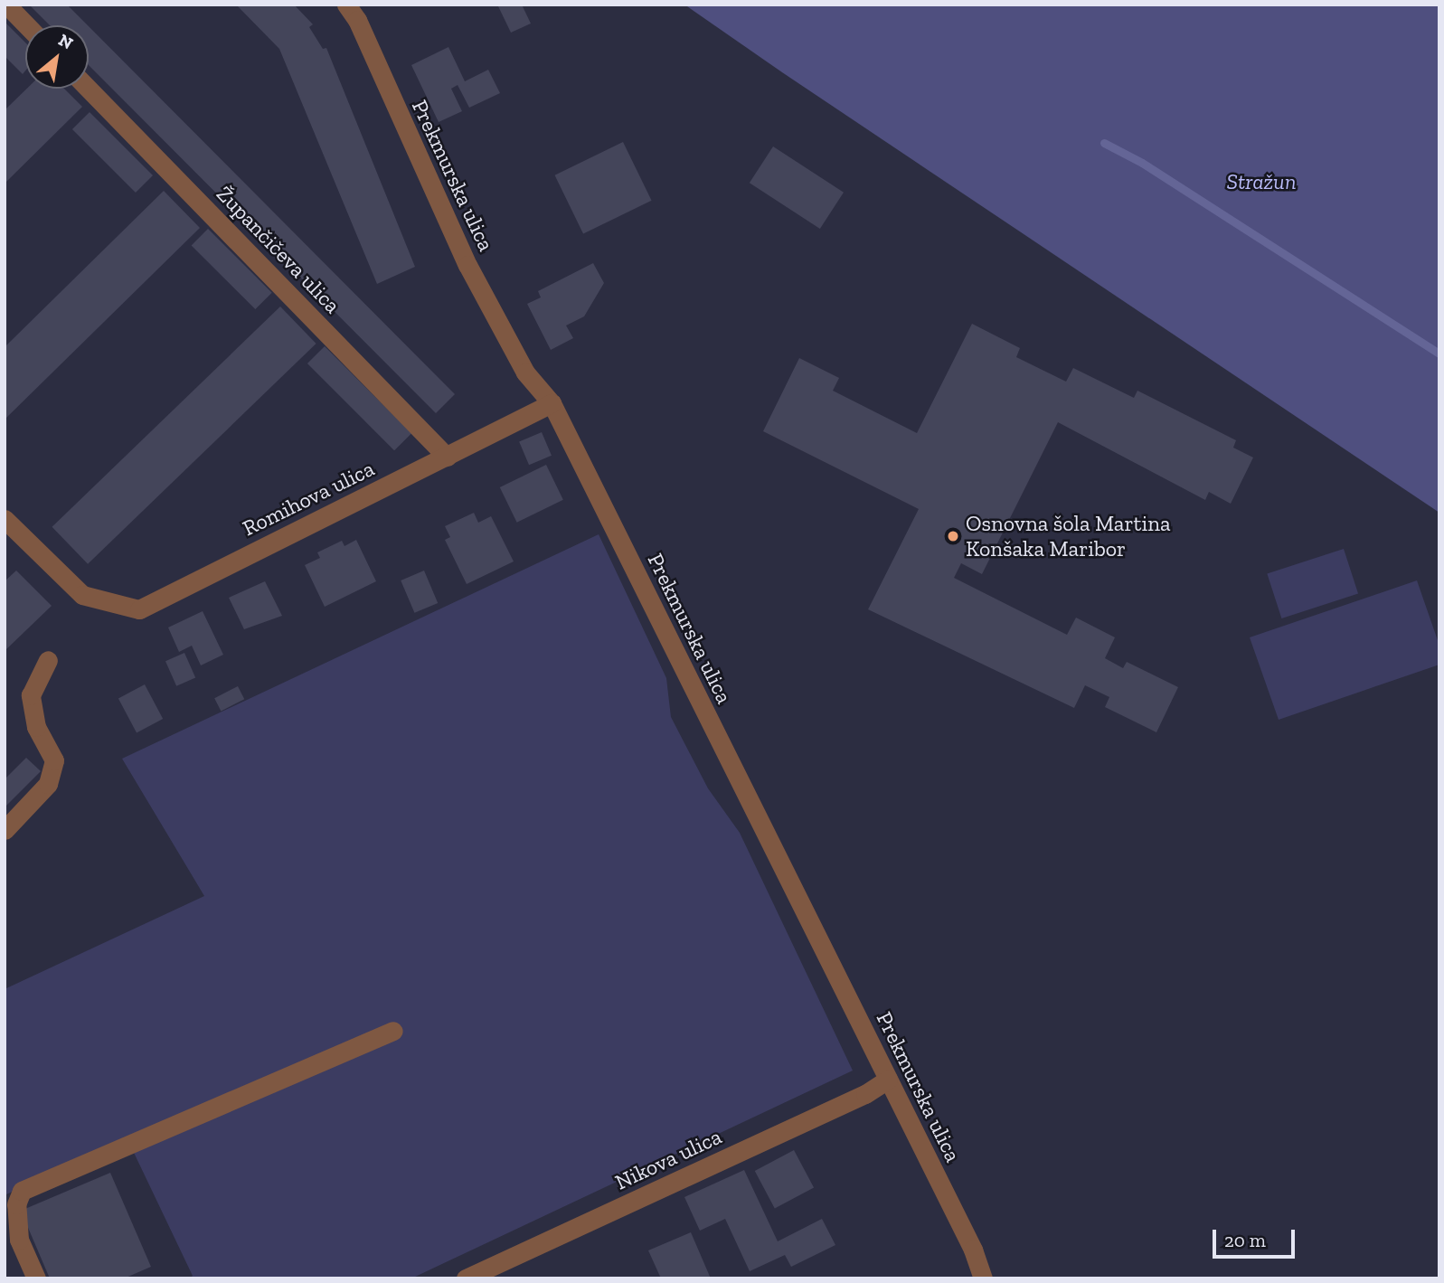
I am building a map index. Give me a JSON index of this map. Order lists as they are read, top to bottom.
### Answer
{
  "streets": {
    "street": [
      "Prekmurska ulica",
      "Župančičeva ulica",
      "Romihova ulica",
      "Nikova ulica"
    ]
  },
  "crossings": [
    ["Prekmurska ulica", "Romihova ulica"],
    ["Prekmurska ulica", "Nikova ulica"],
    ["Župančičeva ulica", "Romihova ulica"]
  ],
  "parks": ["Stražun"],
  "places": ["Osnovna šola Martina Konšaka Maribor"],
  "scale_bar": "20 m",
  "north": "top right"
}
